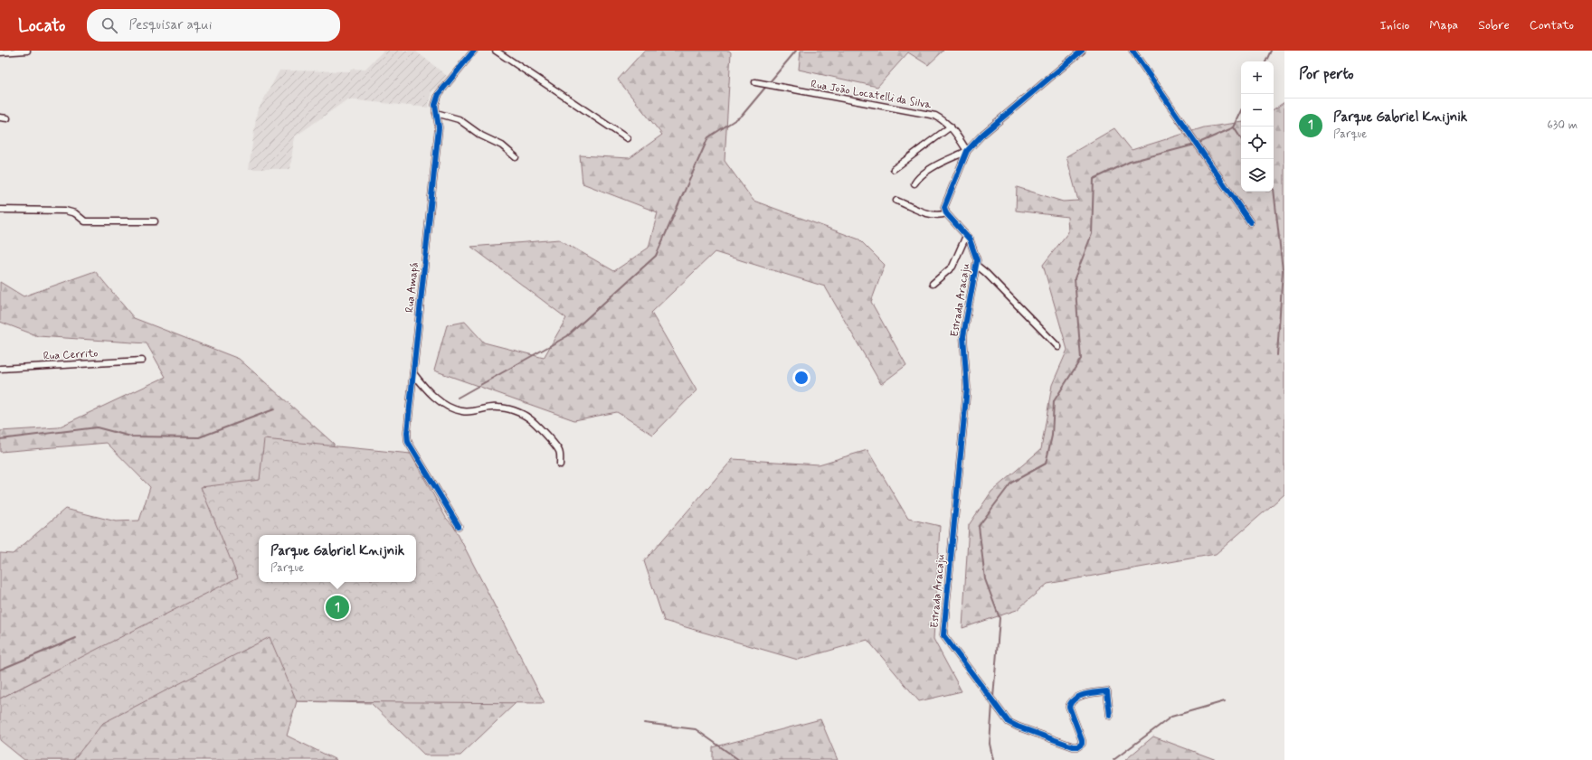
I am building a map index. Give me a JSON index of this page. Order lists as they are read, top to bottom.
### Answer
{
  "streets": {
    "street": [
      "Rua João Locatelli da Silva",
      "Rua Amapá",
      "Estrada Aracaju",
      "Rua Cerrito"
    ]
  },
  "page": {
    "header": "Locato",
    "search": "Pesquisar aqui",
    "nav": [
      "Início",
      "Mapa",
      "Sobre",
      "Contato"
    ],
    "heading": "Por perto",
    "map_buttons": ["+", "−"],
    "list": [
      {
        "mark": "1",
        "name": "Parque Gabriel Knijnik",
        "note": "Parque",
        "value": "630 m"
      }
    ],
    "popup": ["Parque Gabriel Knijnik", "Parque"],
    "pins": "1"
  }
}
